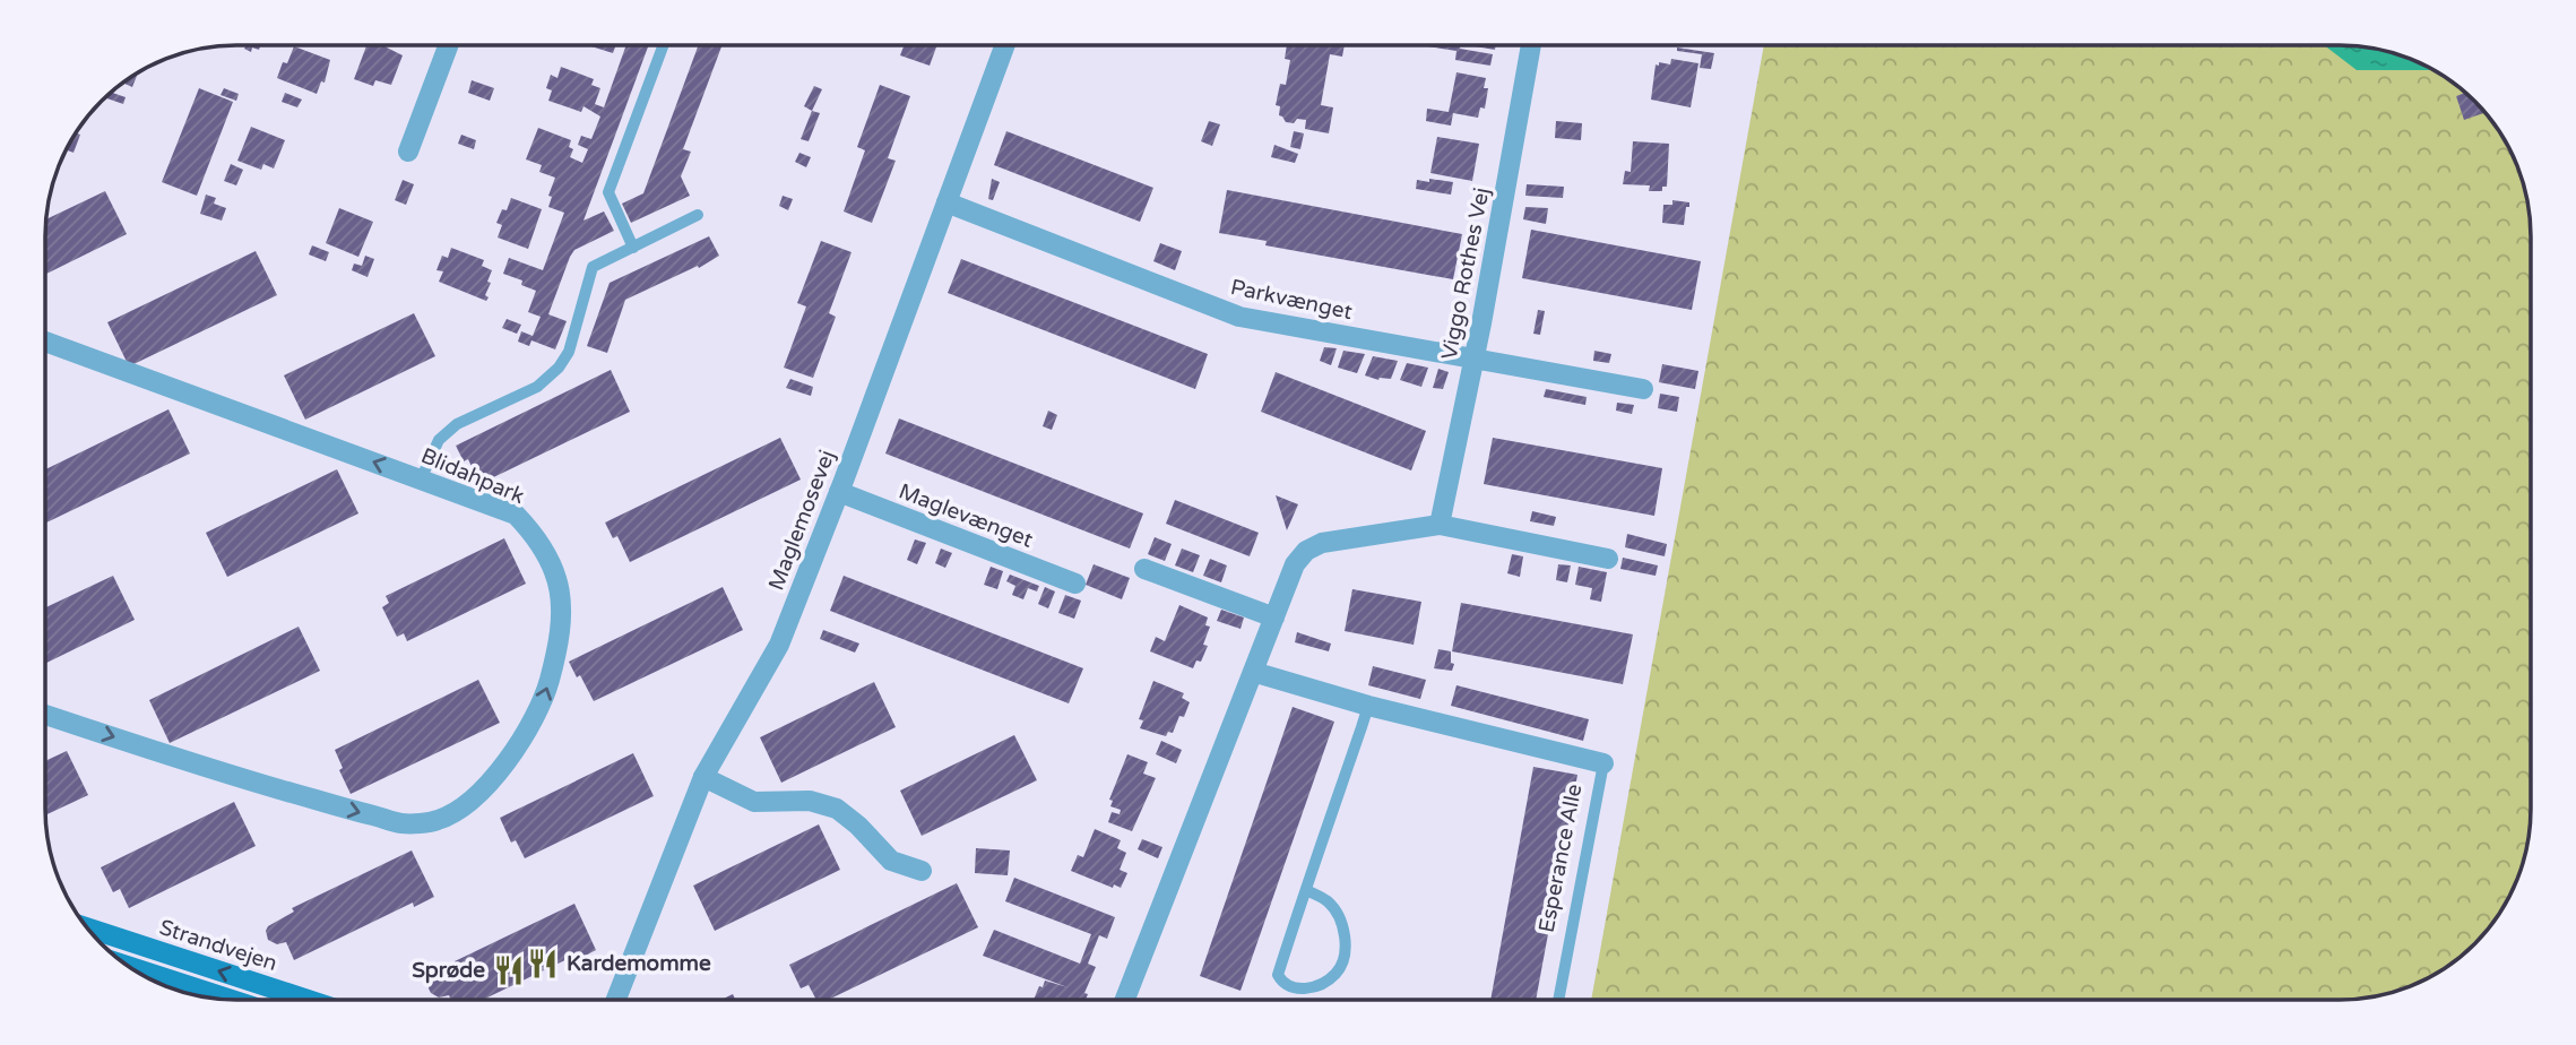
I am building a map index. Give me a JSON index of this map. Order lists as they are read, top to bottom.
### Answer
{
  "streets": {
    "main road": ["Strandvejen"],
    "street": [
      "Viggo Rothes Vej",
      "Parkvænget",
      "Blidahpark",
      "Maglevænget",
      "Maglemosevej",
      "Esperance Alle"
    ]
  },
  "crossings": [
    ["Viggo Rothes Vej", "Parkvænget"],
    ["Parkvænget", "Maglemosevej"],
    ["Maglevænget", "Maglemosevej"]
  ],
  "places": {
    "restaurant": ["Kardemomme", "Sprøde"]
  }
}
